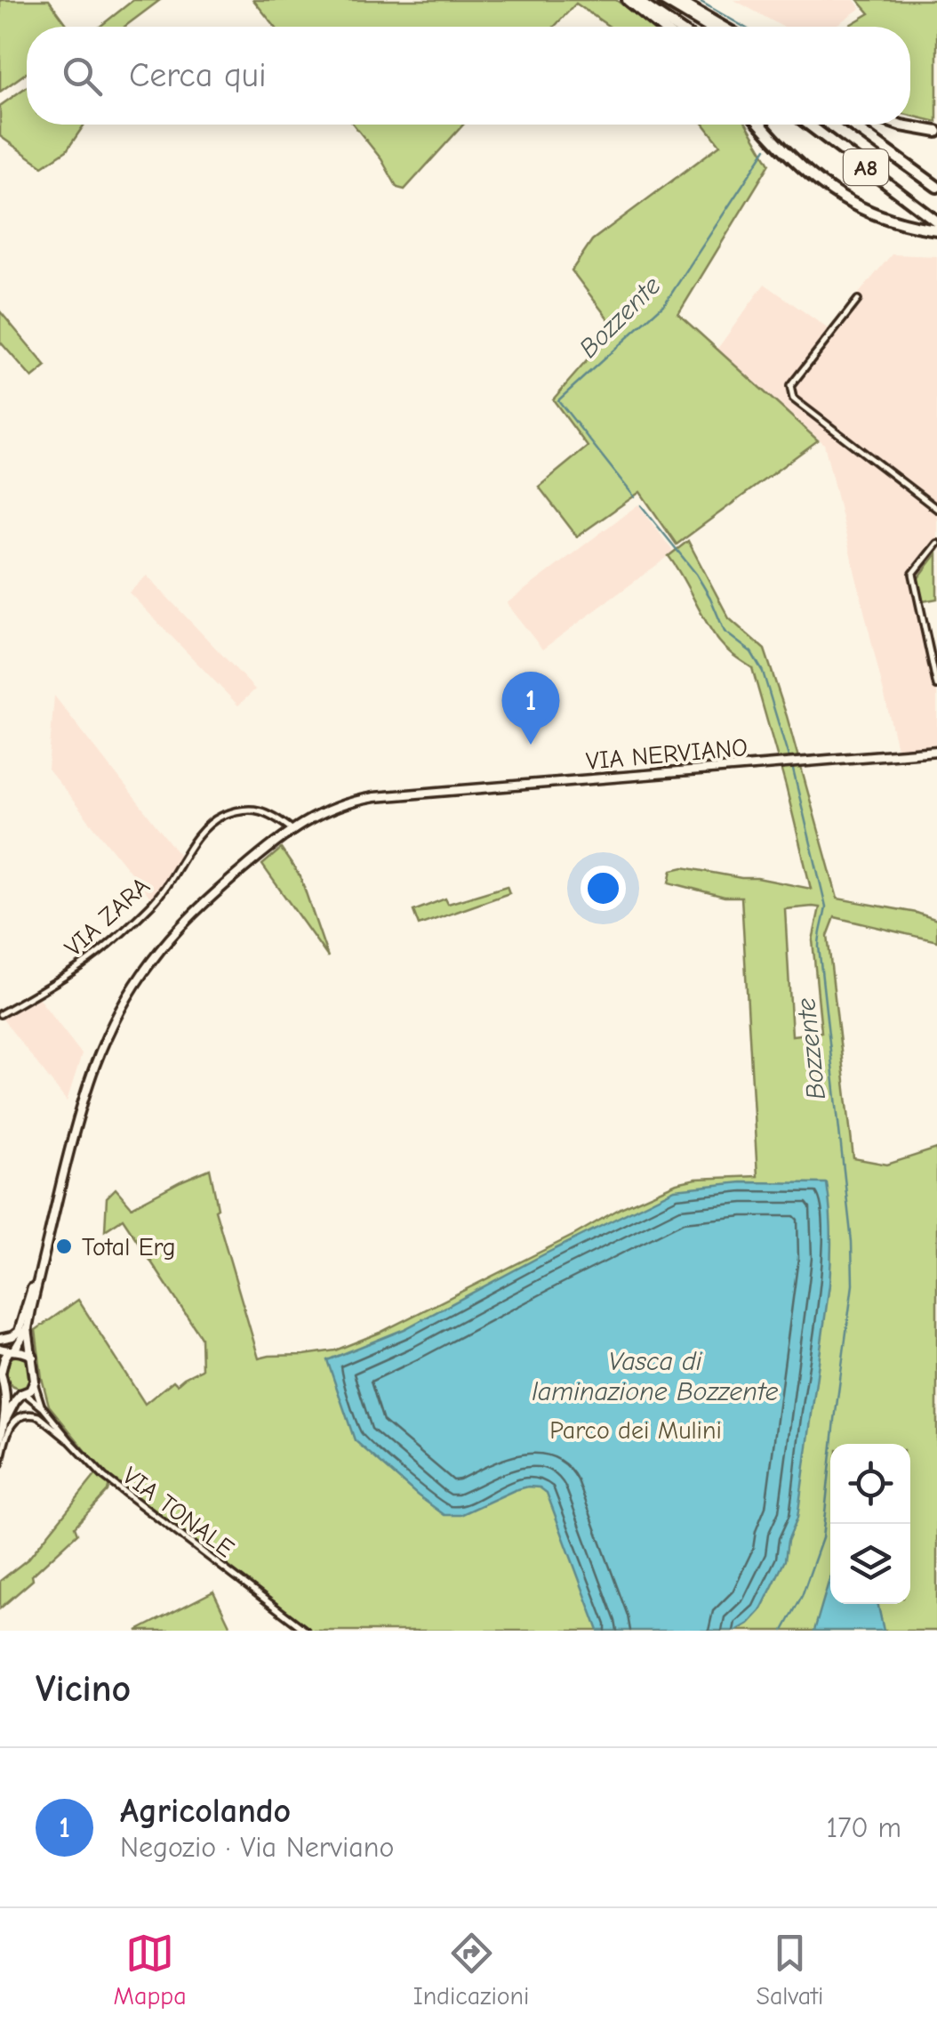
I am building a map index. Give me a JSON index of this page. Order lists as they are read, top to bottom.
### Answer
{
  "streets": {
    "highway": ["A8"],
    "street": ["VIA NERVIANO", "VIA ZARA", "VIA TONALE"]
  },
  "crossings": [
    ["VIA NERVIANO", "VIA ZARA"]
  ],
  "water": ["Bozzente", "Vasca di laminazione Bozzente"],
  "parks": ["Parco dei Mulini"],
  "places": ["Total Erg"],
  "page": {
    "search": "Cerca qui",
    "pins": "1",
    "heading": "Vicino",
    "list": [
      {
        "mark": "1",
        "name": "Agricolando",
        "note": "Negozio · Via Nerviano",
        "value": "170 m"
      }
    ],
    "nav": ["Mappa", "Indicazioni", "Salvati"]
  }
}
